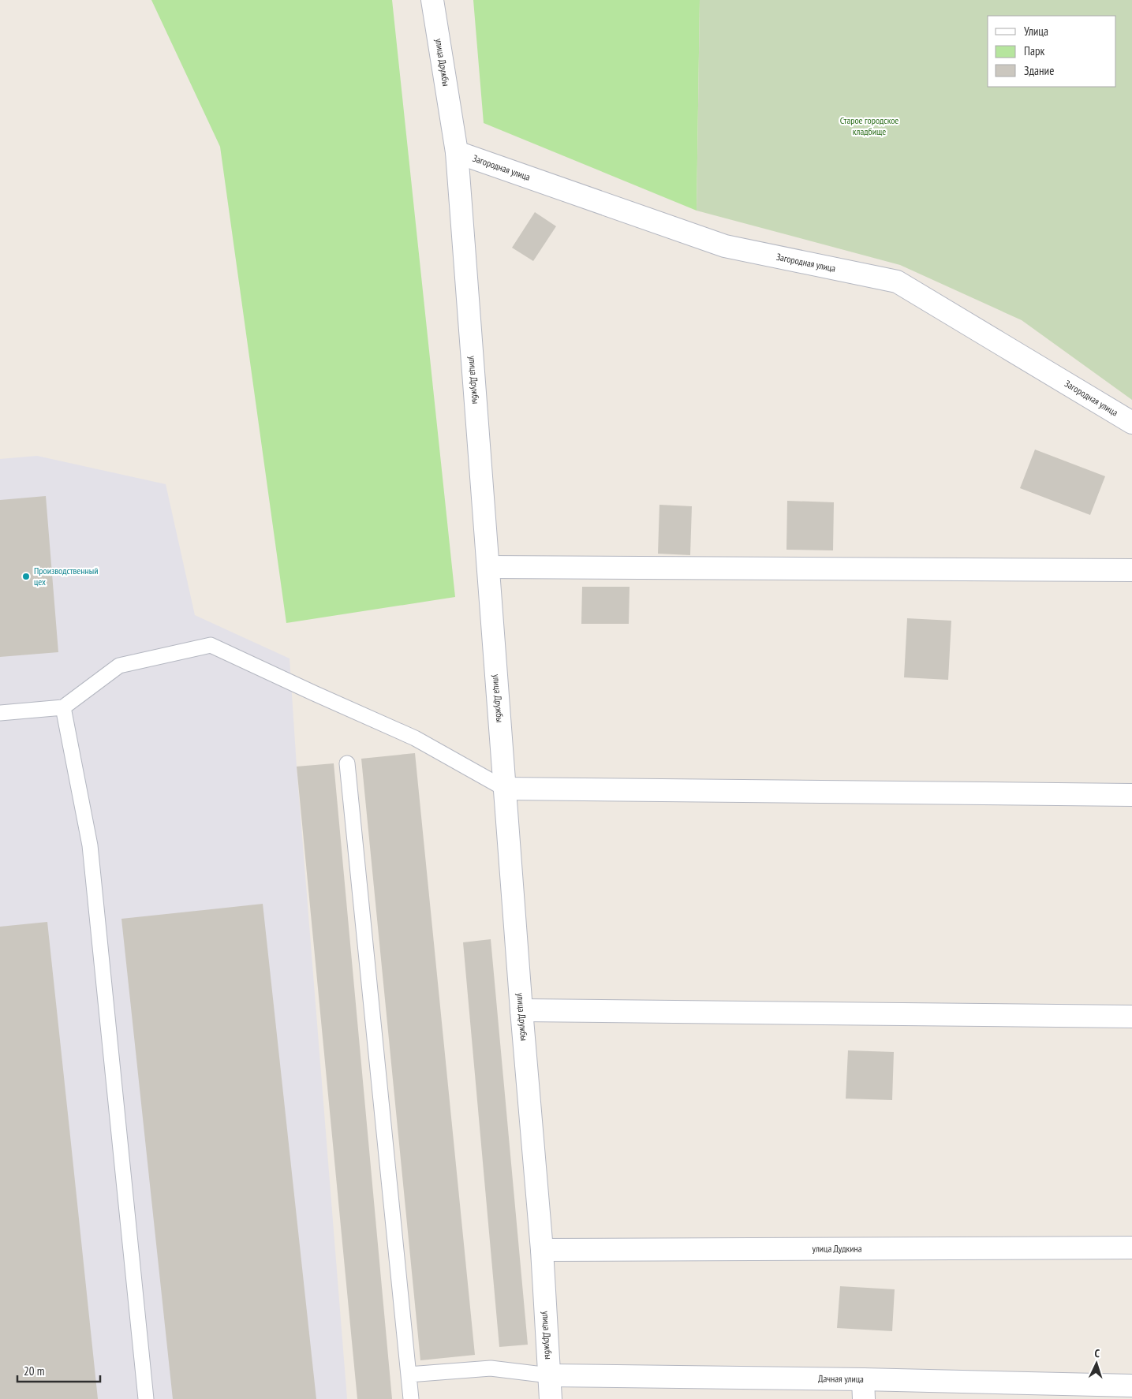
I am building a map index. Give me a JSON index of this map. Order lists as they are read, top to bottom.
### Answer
{
  "streets": {
    "street": [
      "улица Дружбы",
      "Загородная улица",
      "улица Дудкина",
      "Дачная улица"
    ]
  },
  "crossings": [
    ["улица Дружбы", "Загородная улица"],
    ["улица Дружбы", "улица Дудкина"],
    ["улица Дружбы", "Дачная улица"]
  ],
  "parks": ["Старое городское кладбище"],
  "places": ["Производственный цех"],
  "legend": ["Улица", "Парк", "Здание"],
  "scale_bar": "20 m",
  "north": "top"
}
